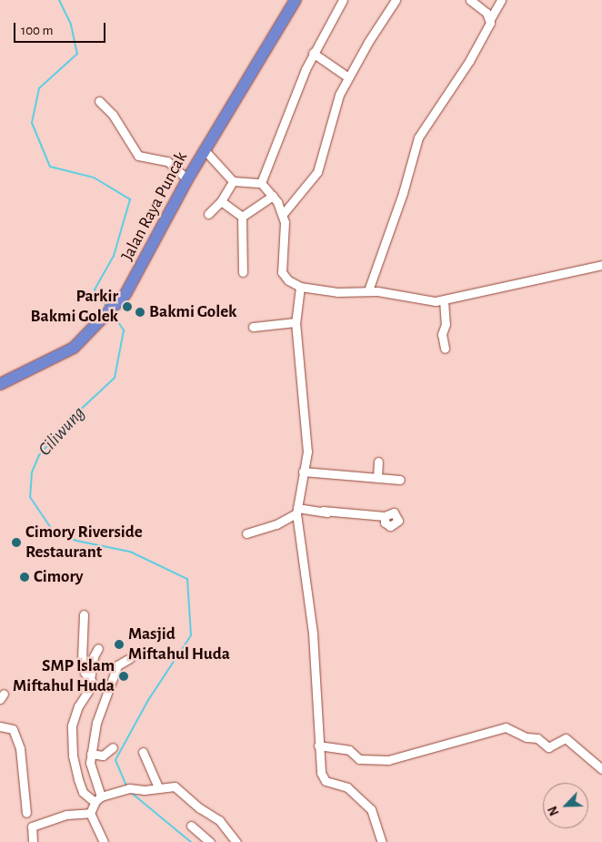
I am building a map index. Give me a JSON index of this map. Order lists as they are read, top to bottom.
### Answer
{
  "streets": {
    "highway": ["Jalan Raya Puncak"]
  },
  "water": ["Ciliwung"],
  "places": [
    "Parkir Bakmi Golek",
    "Bakmi Golek",
    "Cimory Riverside Restaurant",
    "Cimory",
    "Masjid Miftahul Huda",
    "SMP Islam Miftahul Huda"
  ],
  "scale_bar": "100 m",
  "north": "bottom left"
}
